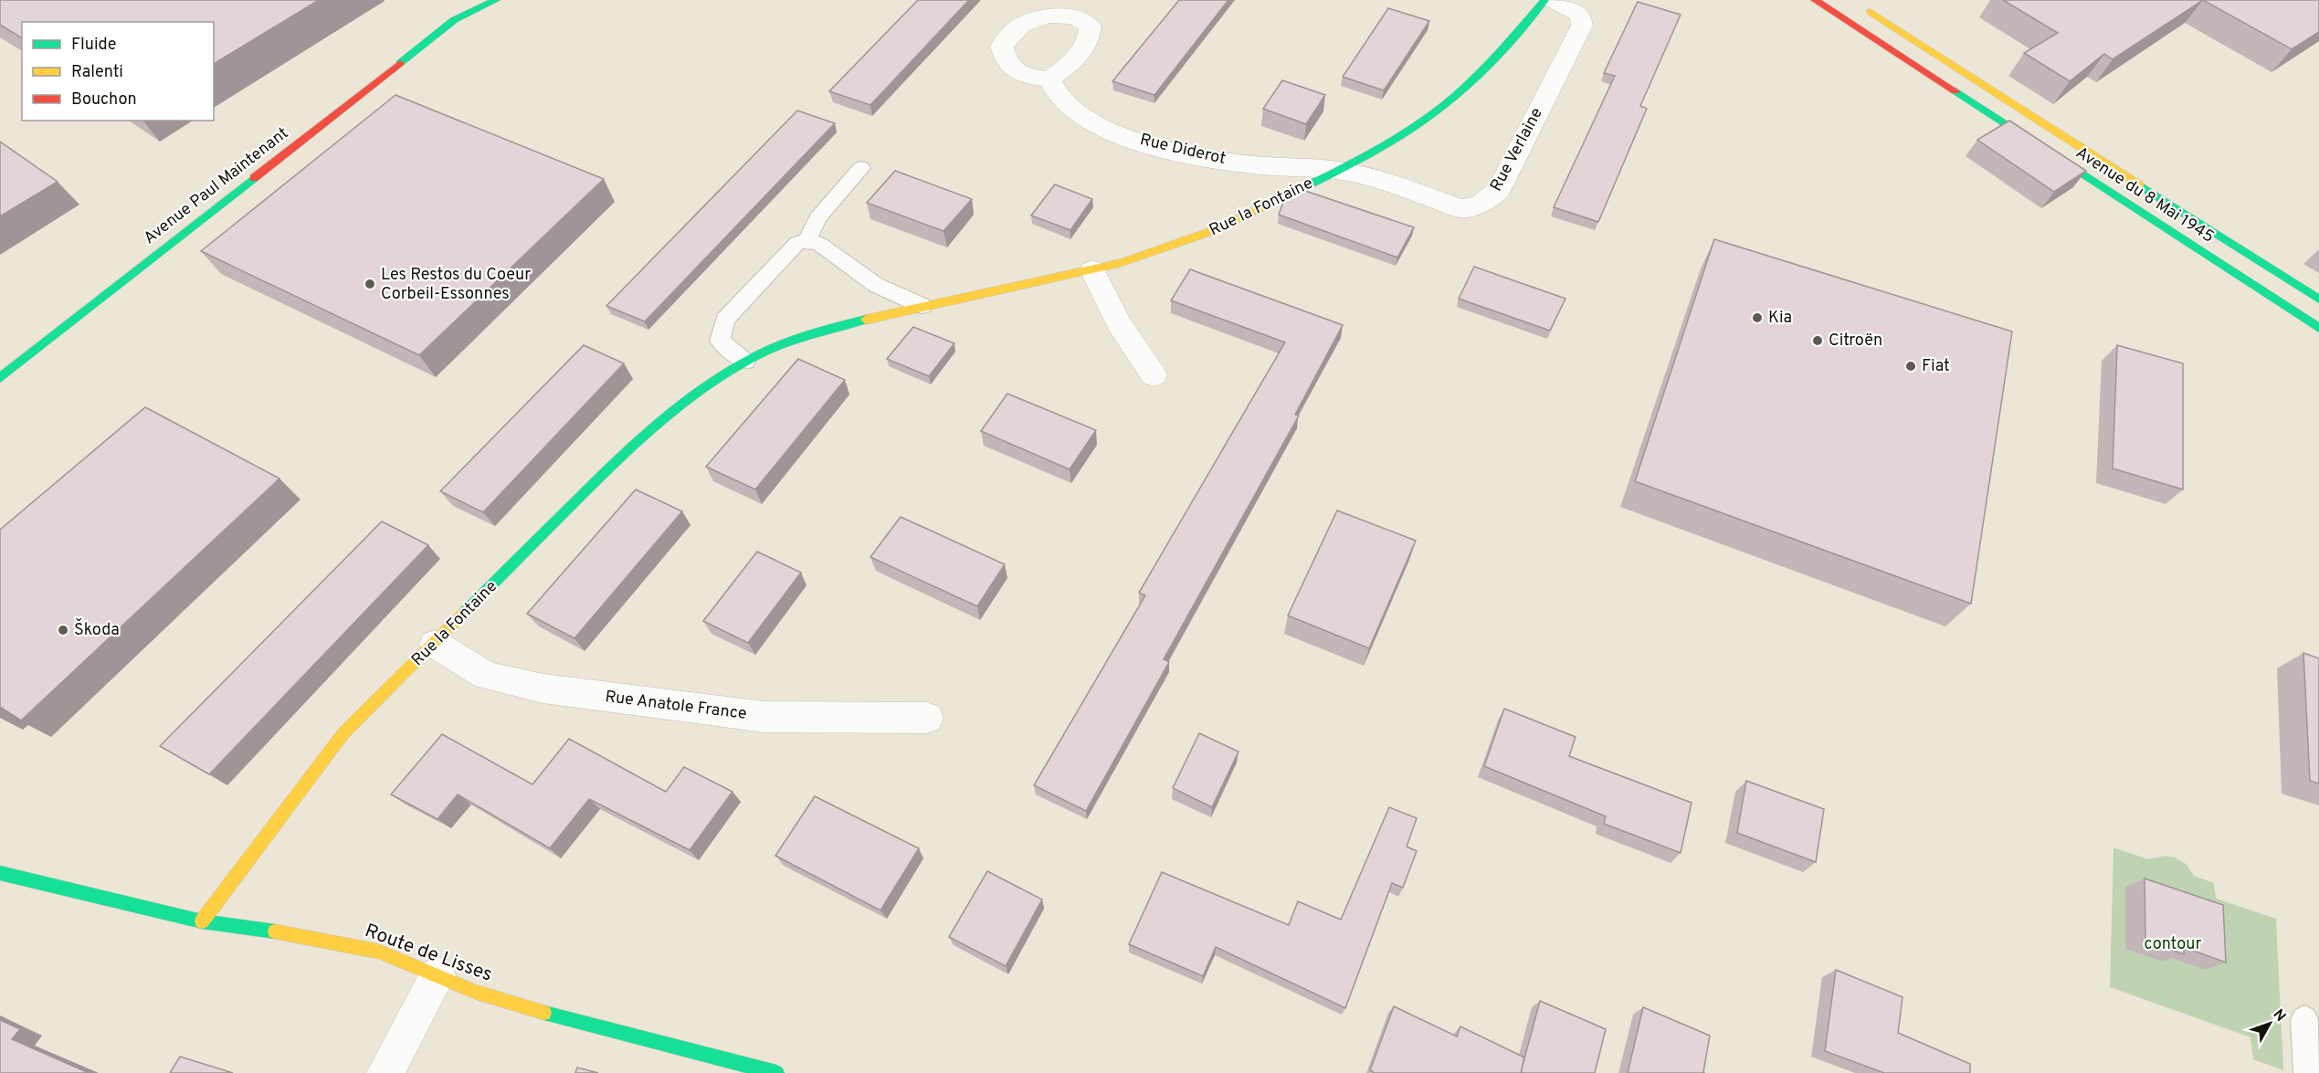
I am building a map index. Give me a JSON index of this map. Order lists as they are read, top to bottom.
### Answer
{
  "streets": {
    "street": [
      "Rue Diderot",
      "Rue Verlaine",
      "Avenue Paul Maintenant",
      "Avenue du 8 Mai 1945",
      "Rue la Fontaine",
      "Rue Anatole France",
      "Route de Lisses"
    ]
  },
  "crossings": [
    ["Rue Diderot", "Rue Verlaine"],
    ["Rue Diderot", "Rue la Fontaine"],
    ["Rue Verlaine", "Rue la Fontaine"],
    ["Rue la Fontaine", "Rue Anatole France"],
    ["Rue la Fontaine", "Route de Lisses"]
  ],
  "parks": ["contour"],
  "places": [
    "Les Restos du Coeur Corbeil-Essonnes",
    "Kia",
    "Citroën",
    "Fiat",
    "Škoda"
  ],
  "legend": ["Fluide", "Ralenti", "Bouchon"],
  "north": "top right"
}
